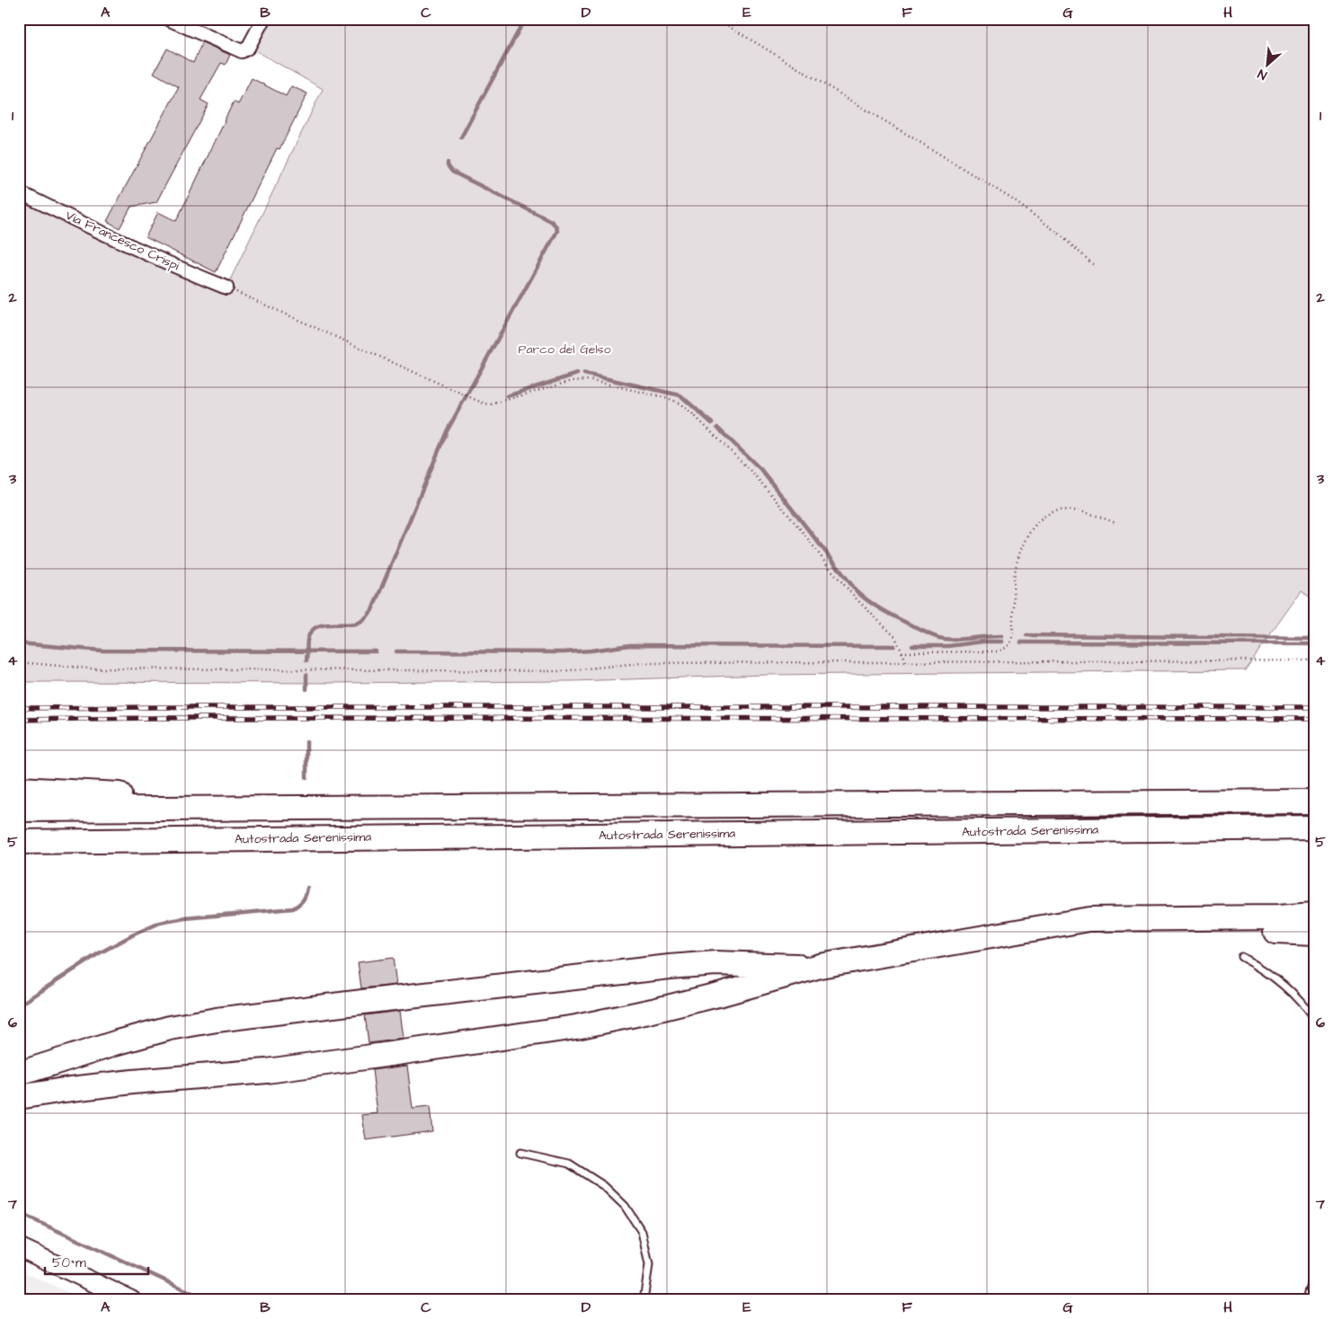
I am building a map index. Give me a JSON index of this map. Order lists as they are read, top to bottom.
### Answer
{
  "streets": {
    "highway": ["Autostrada Serenissima"],
    "street": ["Via Francesco Crispi"]
  },
  "parks": ["Parco del Gelso"],
  "scale_bar": "50 m",
  "north": "bottom left",
  "grid": {
    "columns": [
      "A",
      "B",
      "C",
      "D",
      "E",
      "F",
      "G",
      "H"
    ],
    "rows": [
      "1",
      "2",
      "3",
      "4",
      "5",
      "6",
      "7"
    ]
  }
}
